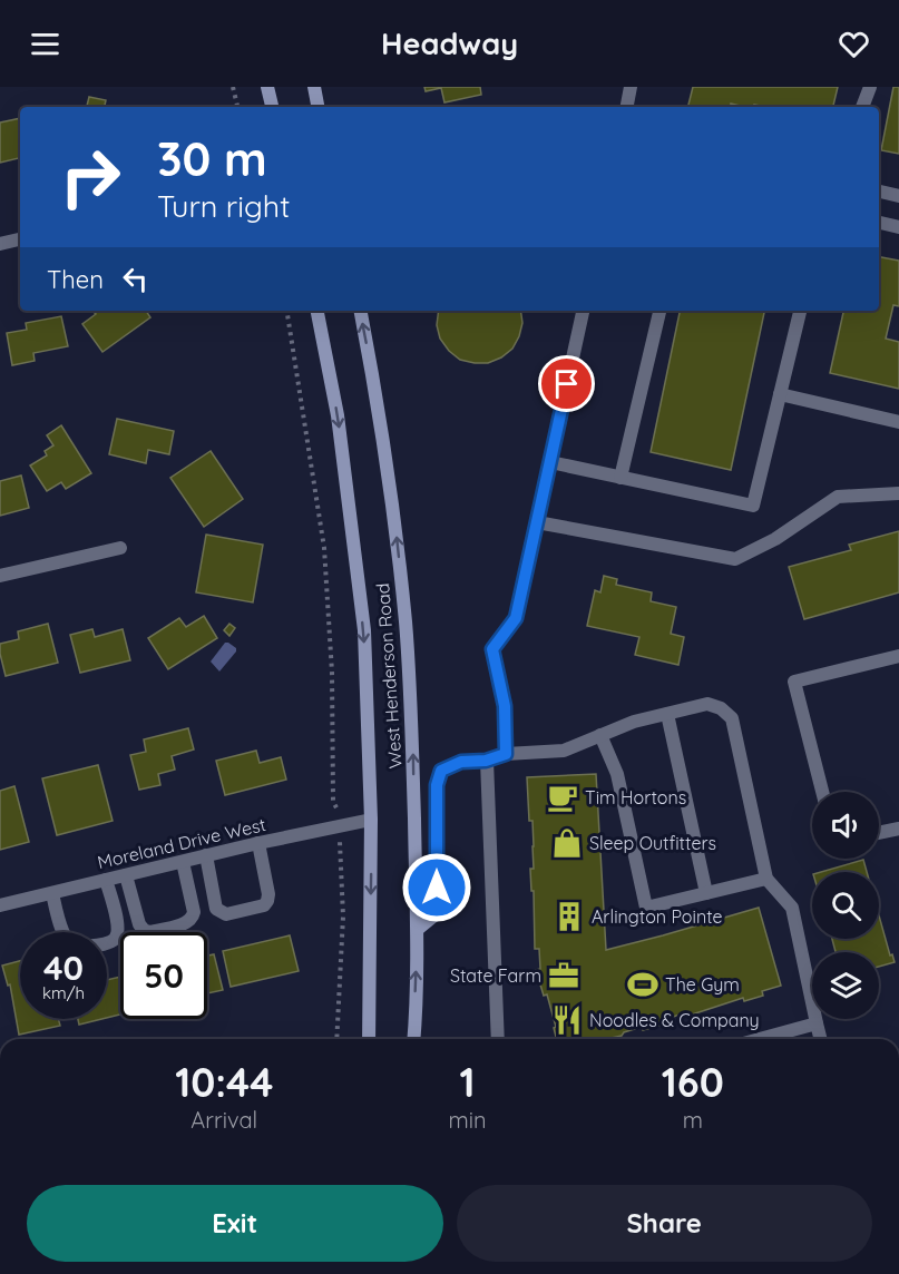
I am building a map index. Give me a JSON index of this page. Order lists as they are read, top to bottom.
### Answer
{
  "streets": {
    "main road": ["West Henderson Road"],
    "street": ["Moreland Drive West"]
  },
  "crossings": [
    ["West Henderson Road", "Moreland Drive West"]
  ],
  "places": {
    "cafe": ["Tim Hortons"],
    "shop": ["Sleep Outfitters"],
    "building": ["Arlington Pointe"],
    "office": ["State Farm"],
    "sports": ["The Gym"],
    "restaurant": ["Noodles & Company"]
  },
  "page": {
    "header": "Headway",
    "turn": ["30 m", "Turn right"],
    "then": "Then",
    "speed": "40 km/h",
    "limit": "50",
    "eta": [
      "10:44",
      "Arrival",
      "1",
      "min",
      "160",
      "m"
    ],
    "buttons": ["Exit", "Share"]
  }
}
